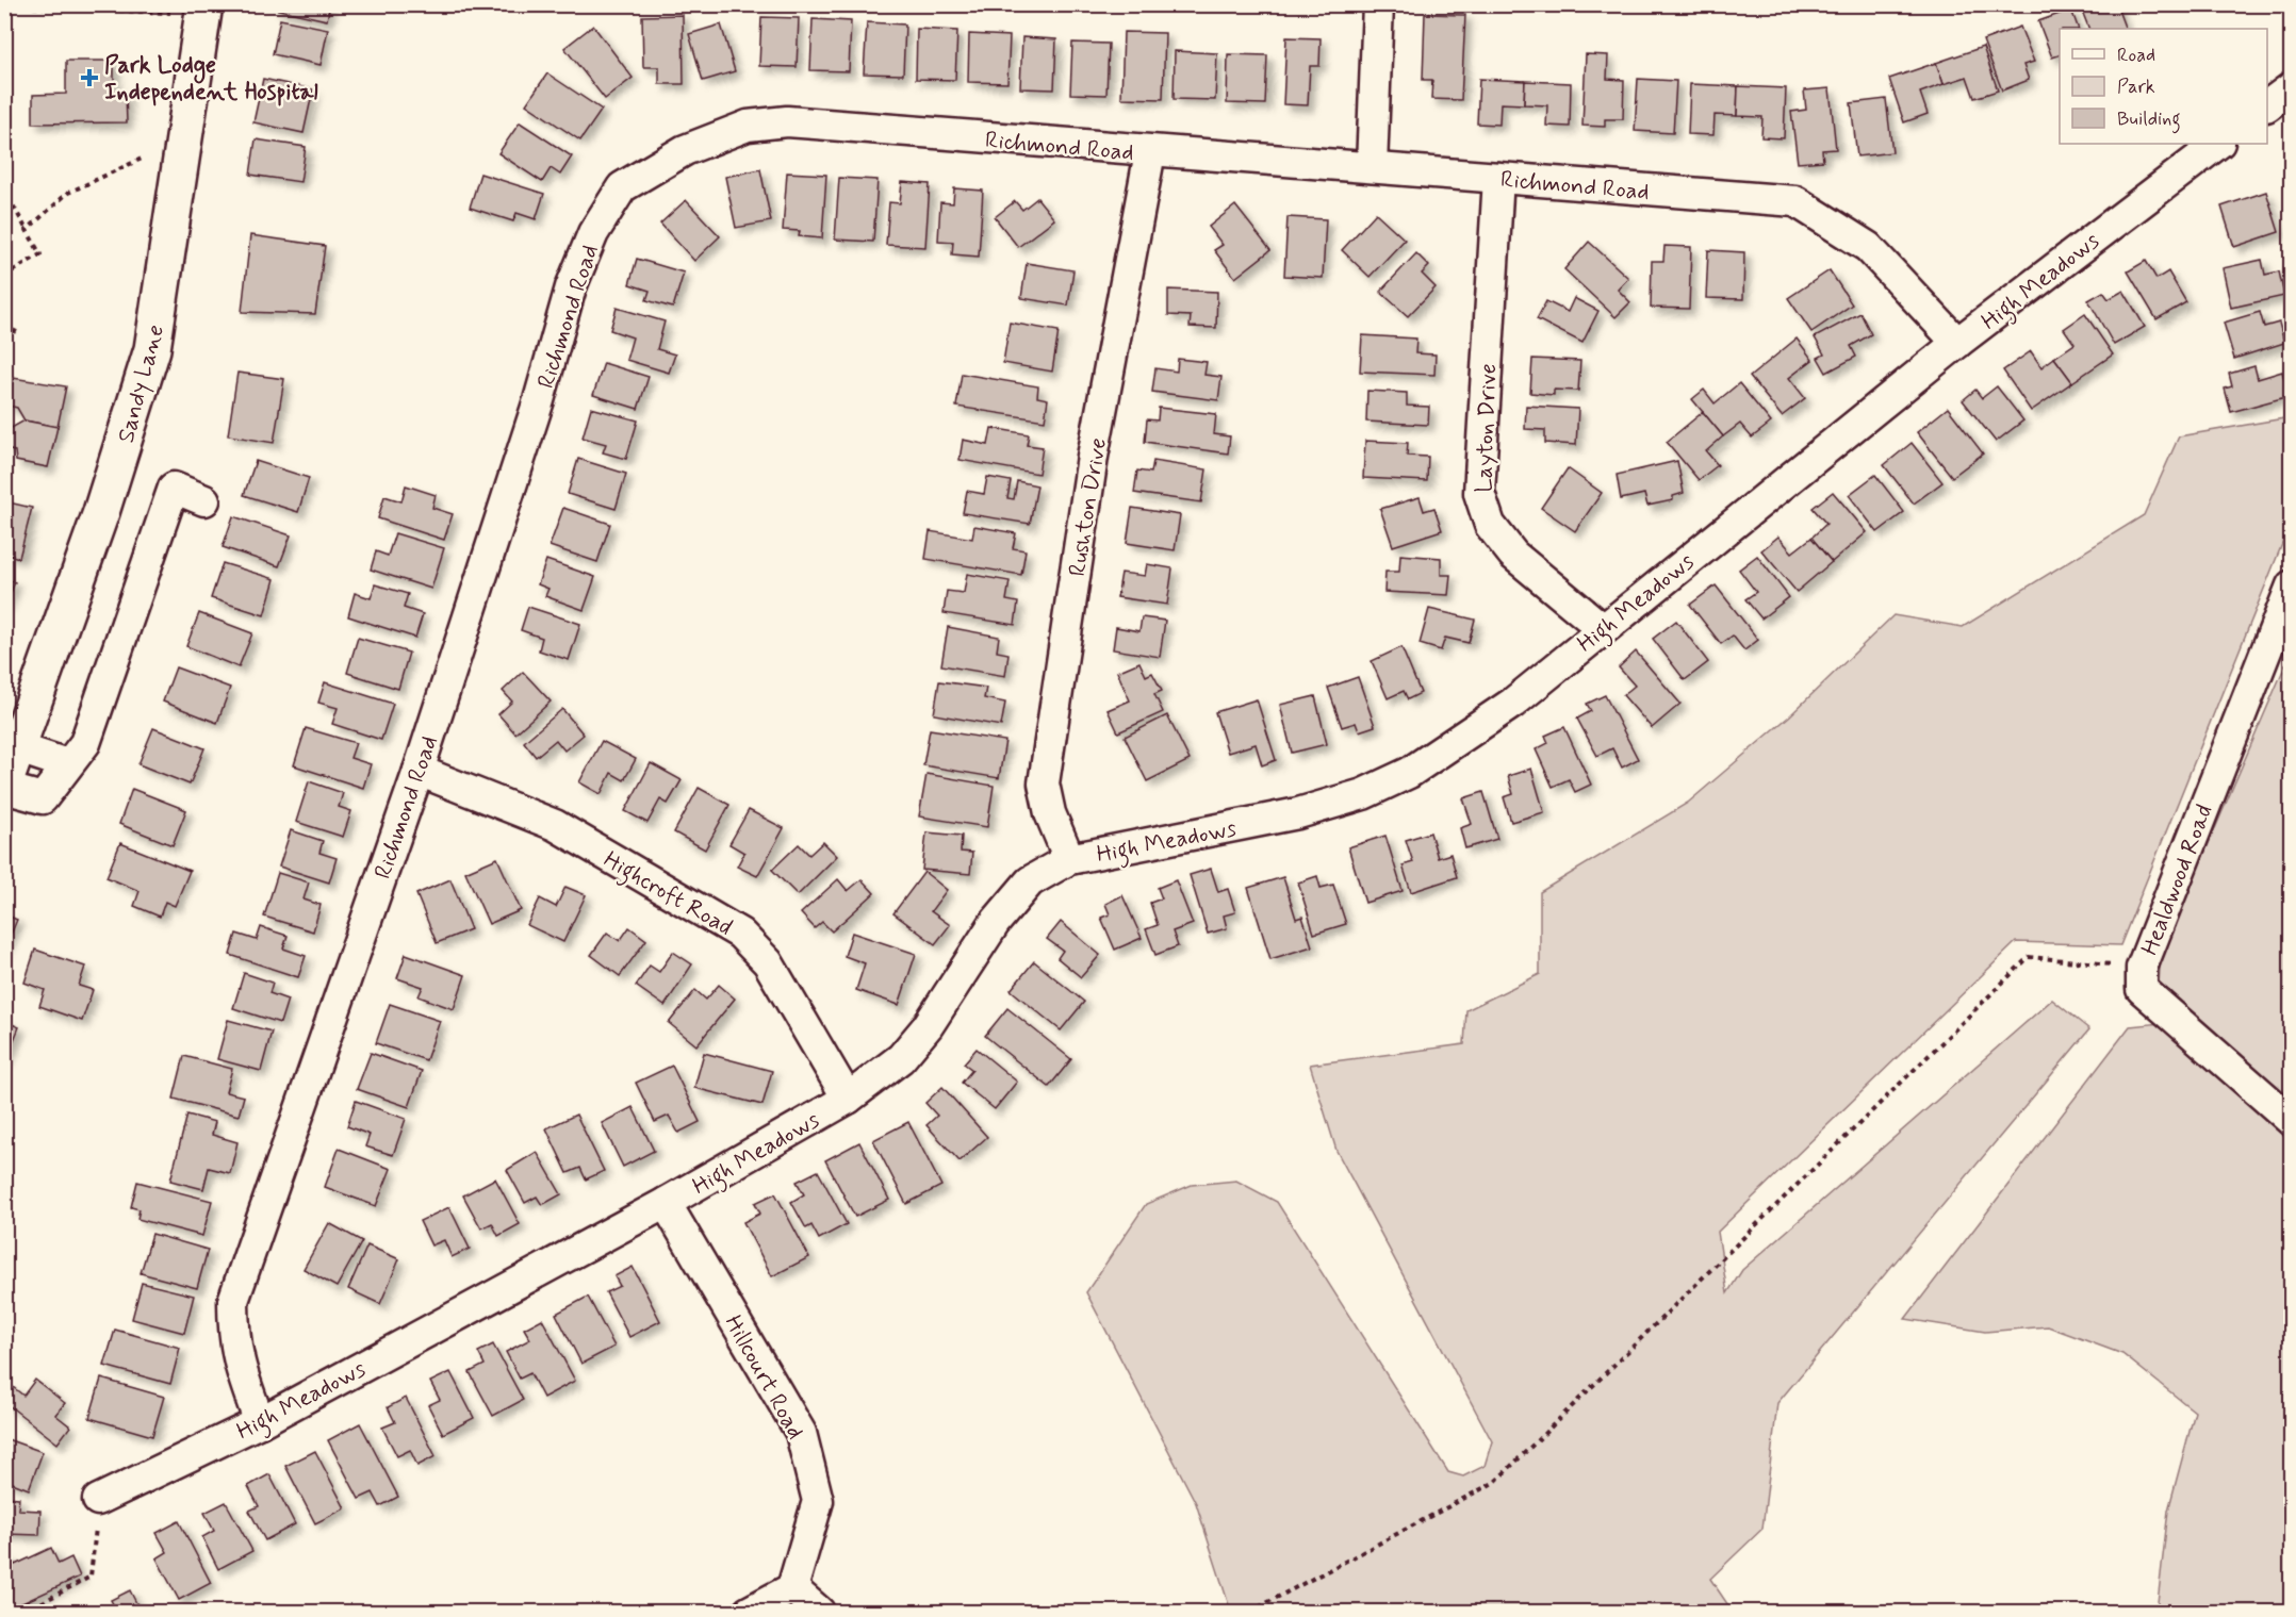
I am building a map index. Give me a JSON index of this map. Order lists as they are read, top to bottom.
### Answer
{
  "streets": {
    "street": [
      "Richmond Road",
      "High Meadows",
      "Sandy Lane",
      "Layton Drive",
      "Rushton Drive",
      "Healdwood Road",
      "Highcroft Road",
      "Hillcourt Road"
    ]
  },
  "crossings": [
    ["Richmond Road", "High Meadows"],
    ["Richmond Road", "Layton Drive"],
    ["Richmond Road", "Rushton Drive"],
    ["Richmond Road", "Highcroft Road"],
    ["High Meadows", "Layton Drive"],
    ["High Meadows", "Rushton Drive"],
    ["High Meadows", "Highcroft Road"],
    ["High Meadows", "Hillcourt Road"]
  ],
  "places": {
    "health": ["Park Lodge Independent Hospital"]
  },
  "legend": ["Road", "Park", "Building"]
}
